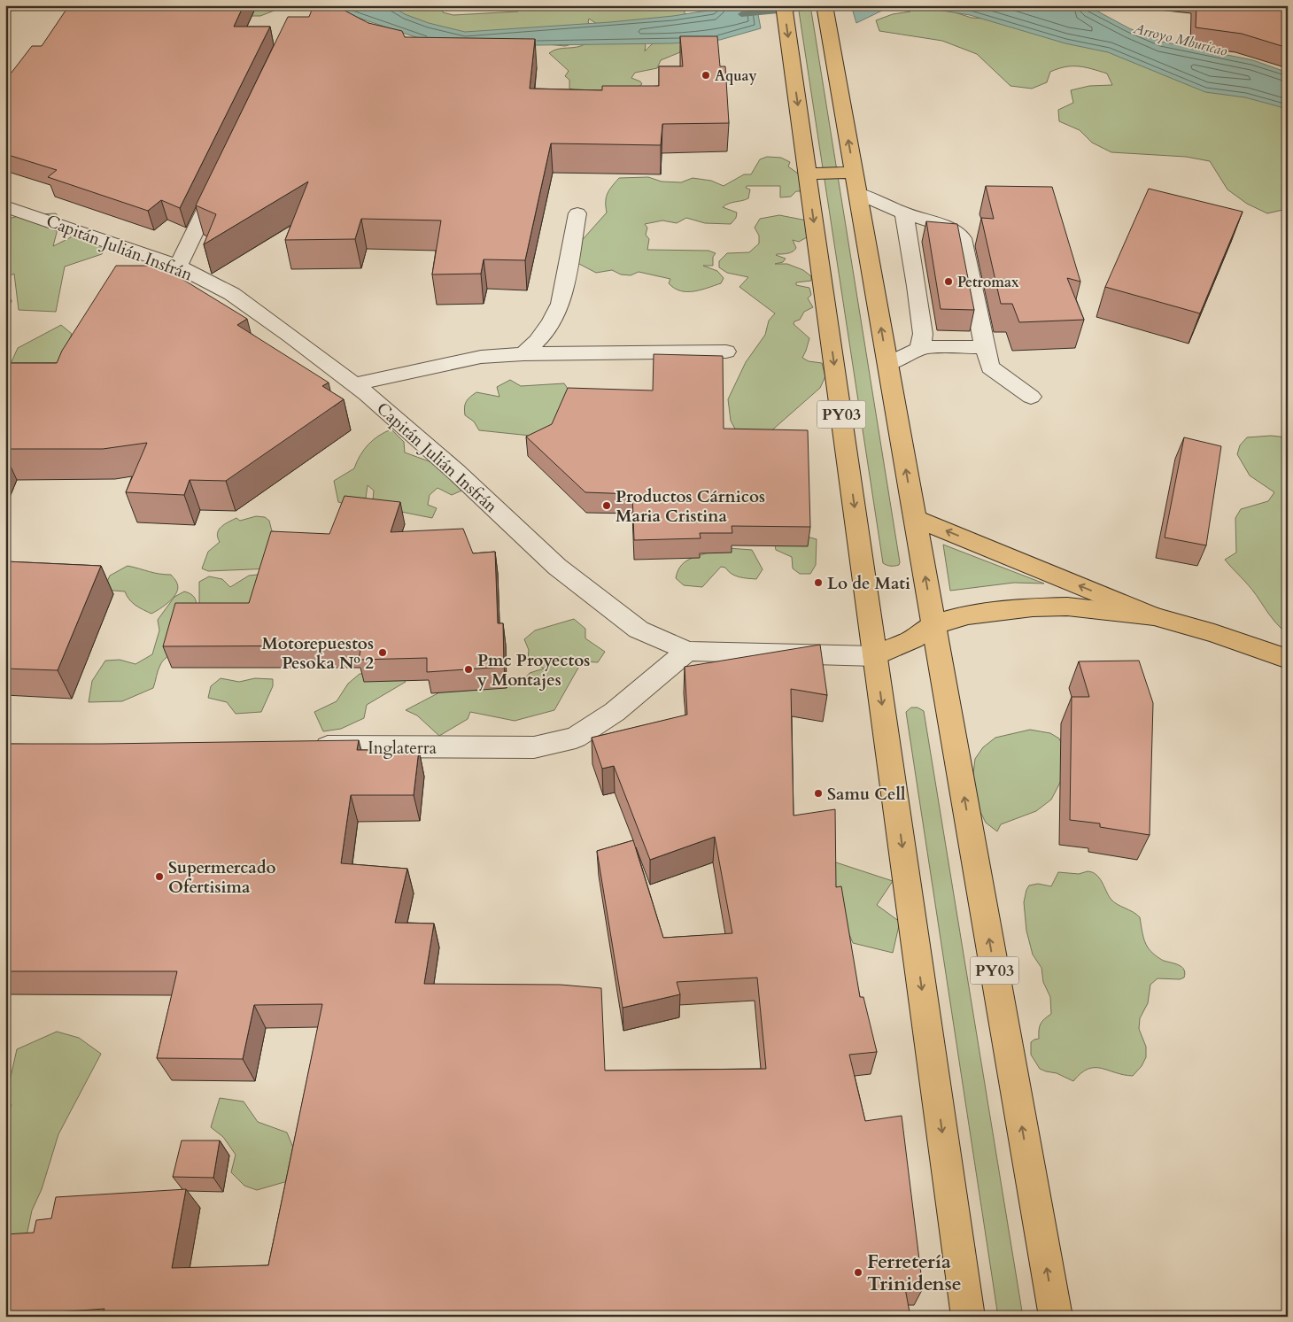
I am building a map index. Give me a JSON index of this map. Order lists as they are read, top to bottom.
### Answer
{
  "streets": {
    "main road": ["PY03"],
    "street": ["Capitán Julián Insfrán", "Inglaterra"]
  },
  "crossings": [
    ["Capitán Julián Insfrán", "PY03"],
    ["Capitán Julián Insfrán", "Inglaterra"]
  ],
  "water": ["Arroyo Mburicao"],
  "places": [
    "Aquay",
    "Petromax",
    "Productos Cárnicos Maria Cristina",
    "Lo de Mati",
    "Motorepuestos Pesoka Nº 2",
    "Pmc Proyectos y Montajes",
    "Samu Cell",
    "Supermercado Ofertisima",
    "Ferretería Trinidense"
  ]
}
